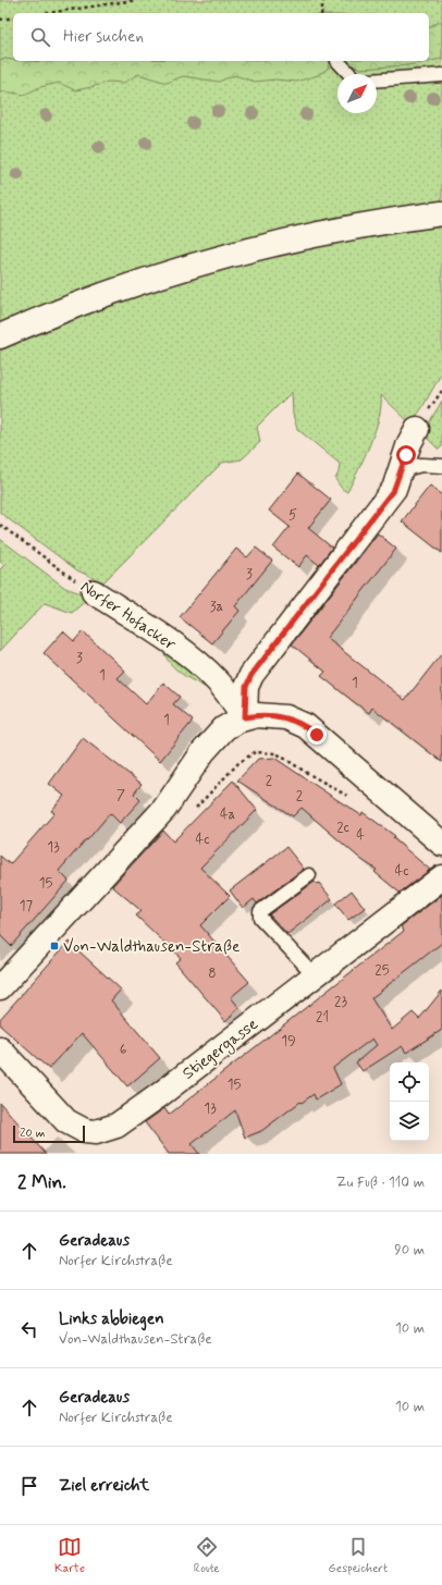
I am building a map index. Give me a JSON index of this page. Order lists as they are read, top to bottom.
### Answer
{
  "streets": {
    "street": ["Norfer Hofacker", "Stiegergasse"]
  },
  "places": {
    "transit": ["Von-Waldthausen-Straße"]
  },
  "house_numbers": [
    "5",
    "3",
    "3a",
    "3",
    "1",
    "1",
    "1",
    "2",
    "7",
    "2",
    "4a",
    "2c",
    "4",
    "4c",
    "13",
    "4c",
    "15",
    "17",
    "25",
    "8",
    "23",
    "21",
    "19",
    "6",
    "15",
    "13"
  ],
  "scale_bar": "20 m",
  "north": "top right",
  "page": {
    "search": "Hier suchen",
    "scale": "20 m",
    "heading": ["2 Min.", "Zu Fuß · 110 m"],
    "list": [
      ["Geradeaus", "Norfer Kirchstraße", "90 m"],
      ["Links abbiegen", "Von-Waldthausen-Straße", "10 m"],
      ["Geradeaus", "Norfer Kirchstraße", "10 m"],
      "Ziel erreicht"
    ],
    "nav": ["Karte", "Route", "Gespeichert"]
  }
}
